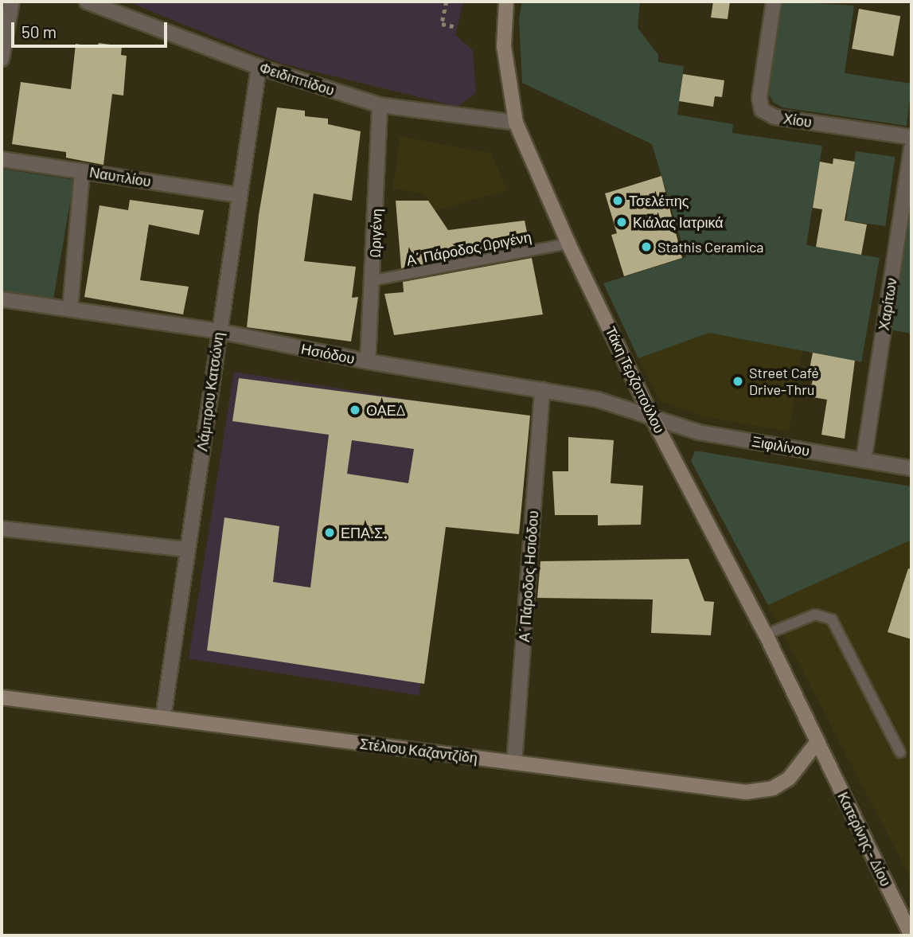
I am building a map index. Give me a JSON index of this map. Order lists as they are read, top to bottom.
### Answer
{
  "streets": {
    "main road": ["Τάκη Τερζοπούλου", "Στέλιου Καζαντζίδη", "Κατερίνης - Δίου"],
    "street": [
      "Φειδιππίδου",
      "Χίου",
      "Ναυπλίου",
      "Ωριγένη",
      "Χαρίτων",
      "Ησιόδου",
      "Λάμπρου Κατσώνη",
      "Ξιφιλίνου",
      "Α΄ Πάροδος Ησιόδου"
    ],
    "lane": ["Α΄ Πάροδος Ωριγένη"]
  },
  "crossings": [
    ["Φειδιππίδου", "Ωριγένη"],
    ["Φειδιππίδου", "Τάκη Τερζοπούλου"],
    ["Φειδιππίδου", "Λάμπρου Κατσώνη"],
    ["Ναυπλίου", "Λάμπρου Κατσώνη"],
    ["Ωριγένη", "Α΄ Πάροδος Ωριγένη"],
    ["Ωριγένη", "Ησιόδου"],
    ["Α΄ Πάροδος Ωριγένη", "Τάκη Τερζοπούλου"],
    ["Χαρίτων", "Ξιφιλίνου"],
    ["Ησιόδου", "Τάκη Τερζοπούλου"],
    ["Ησιόδου", "Λάμπρου Κατσώνη"],
    ["Ησιόδου", "Ξιφιλίνου"],
    ["Ησιόδου", "Α΄ Πάροδος Ησιόδου"],
    ["Τάκη Τερζοπούλου", "Ξιφιλίνου"],
    ["Τάκη Τερζοπούλου", "Στέλιου Καζαντζίδη"],
    ["Τάκη Τερζοπούλου", "Κατερίνης - Δίου"],
    ["Λάμπρου Κατσώνη", "Στέλιου Καζαντζίδη"],
    ["Α΄ Πάροδος Ησιόδου", "Στέλιου Καζαντζίδη"],
    ["Στέλιου Καζαντζίδη", "Κατερίνης - Δίου"]
  ],
  "places": [
    "Τσελέπης",
    "Κιάλας Ιατρικά",
    "Stathis Ceramica",
    "Street Café Drive-Thru",
    "ΟΑΕΔ",
    "ΕΠΑ.Σ."
  ],
  "scale_bar": "50 m"
}
